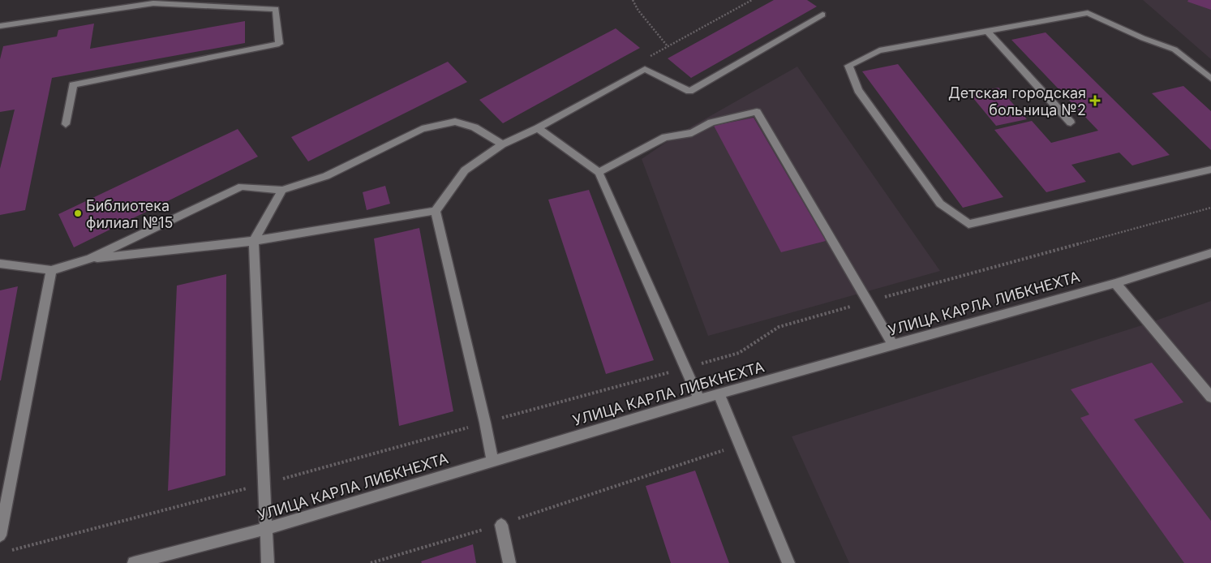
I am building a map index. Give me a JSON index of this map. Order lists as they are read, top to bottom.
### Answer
{
  "streets": {
    "street": ["УЛИЦА КАРЛА ЛИБКНЕХТА"]
  },
  "places": {
    "health": ["Детская городская больница №2"],
    "other": ["Библиотека филиал №15"]
  }
}
